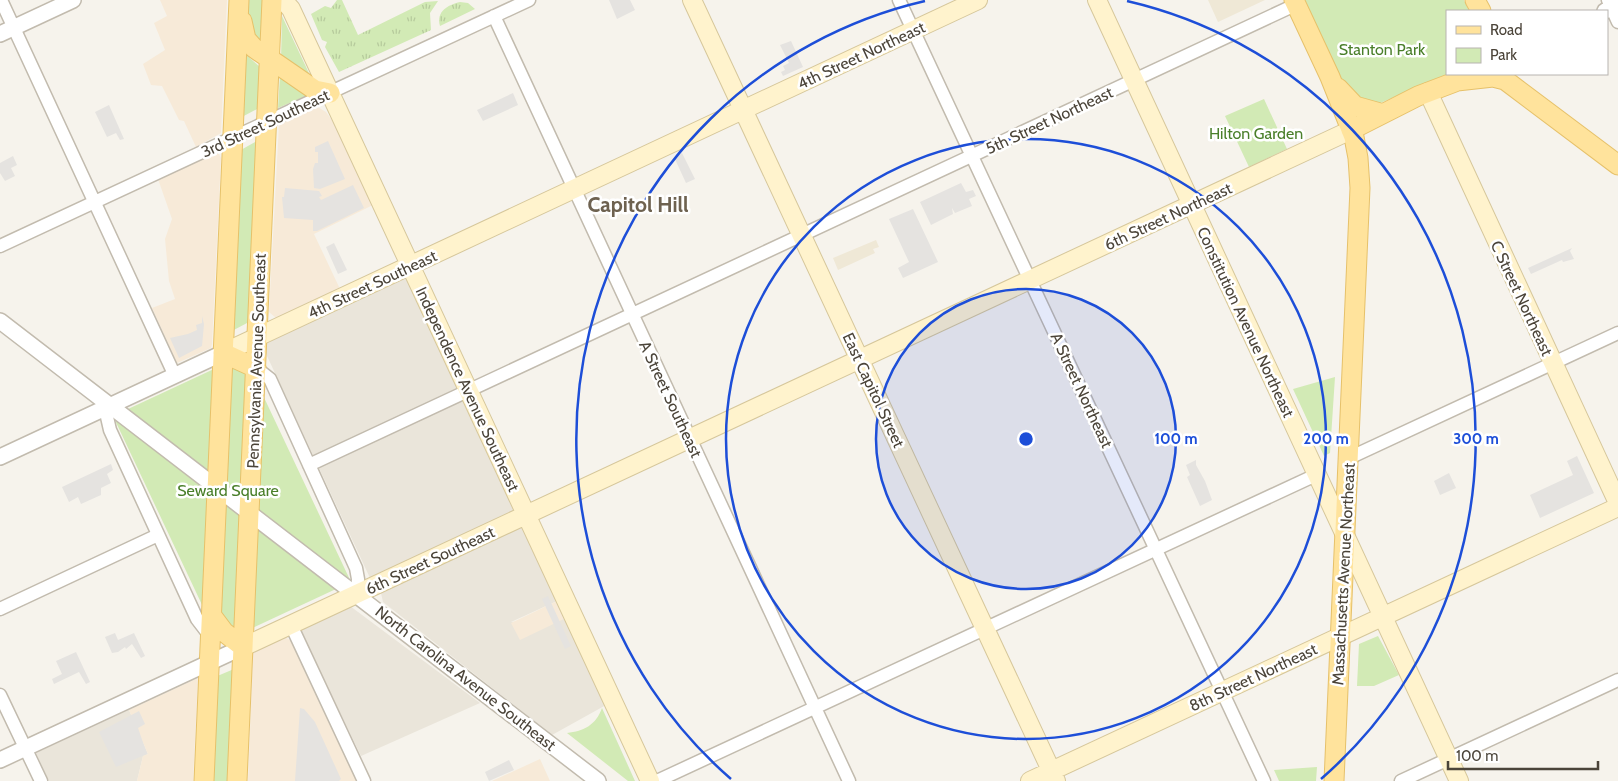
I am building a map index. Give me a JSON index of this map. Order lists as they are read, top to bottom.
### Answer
{
  "streets": {
    "main road": [
      "4th Street Northeast",
      "6th Street Northeast",
      "4th Street Southeast",
      "C Street Northeast",
      "Constitution Avenue Northeast",
      "Pennsylvania Avenue Southeast",
      "Independence Avenue Southeast",
      "East Capitol Street",
      "6th Street Southeast",
      "Massachusetts Avenue Northeast",
      "8th Street Northeast"
    ],
    "street": [
      "5th Street Northeast",
      "3rd Street Southeast",
      "A Street Northeast",
      "A Street Southeast",
      "North Carolina Avenue Southeast"
    ]
  },
  "crossings": [
    ["4th Street Northeast", "4th Street Southeast"],
    ["4th Street Northeast", "East Capitol Street"],
    ["4th Street Northeast", "A Street Northeast"],
    ["5th Street Northeast", "Constitution Avenue Northeast"],
    ["5th Street Northeast", "Independence Avenue Southeast"],
    ["5th Street Northeast", "East Capitol Street"],
    ["5th Street Northeast", "A Street Northeast"],
    ["5th Street Northeast", "A Street Southeast"],
    ["3rd Street Southeast", "Pennsylvania Avenue Southeast"],
    ["3rd Street Southeast", "Independence Avenue Southeast"],
    ["3rd Street Southeast", "A Street Southeast"],
    ["6th Street Northeast", "C Street Northeast"],
    ["6th Street Northeast", "Constitution Avenue Northeast"],
    ["6th Street Northeast", "East Capitol Street"],
    ["6th Street Northeast", "A Street Northeast"],
    ["6th Street Northeast", "6th Street Southeast"],
    ["6th Street Northeast", "Massachusetts Avenue Northeast"],
    ["4th Street Southeast", "Pennsylvania Avenue Southeast"],
    ["4th Street Southeast", "Independence Avenue Southeast"],
    ["4th Street Southeast", "East Capitol Street"],
    ["4th Street Southeast", "A Street Southeast"],
    ["4th Street Southeast", "North Carolina Avenue Southeast"],
    ["Constitution Avenue Northeast", "Massachusetts Avenue Northeast"],
    ["Constitution Avenue Northeast", "8th Street Northeast"],
    ["Pennsylvania Avenue Southeast", "6th Street Southeast"],
    ["Pennsylvania Avenue Southeast", "North Carolina Avenue Southeast"],
    ["Independence Avenue Southeast", "6th Street Southeast"],
    ["East Capitol Street", "6th Street Southeast"],
    ["East Capitol Street", "8th Street Northeast"],
    ["A Street Northeast", "8th Street Northeast"],
    ["A Street Southeast", "6th Street Southeast"],
    ["6th Street Southeast", "North Carolina Avenue Southeast"],
    ["Massachusetts Avenue Northeast", "8th Street Northeast"]
  ],
  "districts": ["Capitol Hill"],
  "parks": ["Stanton Park", "Hilton Garden", "Seward Square"],
  "legend": ["Road", "Park"],
  "scale_bar": "100 m",
  "rings": ["100 m", "200 m", "300 m"]
}
